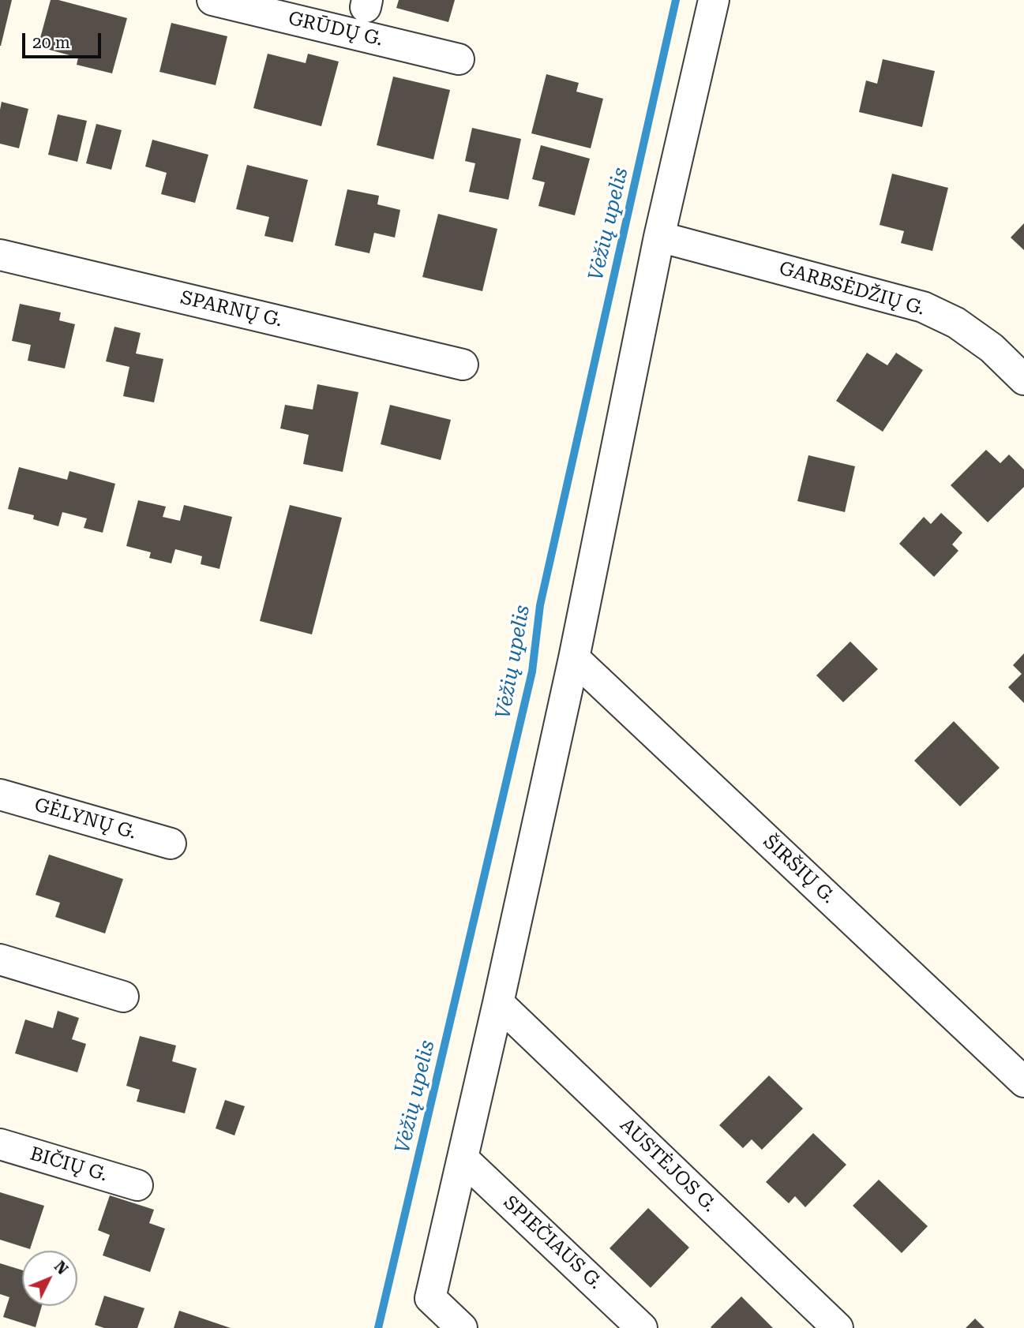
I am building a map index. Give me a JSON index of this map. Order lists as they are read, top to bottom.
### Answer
{
  "streets": {
    "street": [
      "GRŪDŲ G.",
      "GARBSĖDŽIŲ G.",
      "SPARNŲ G.",
      "GĖLYNŲ G.",
      "ŠIRŠIŲ G.",
      "BIČIŲ G.",
      "AUSTĖJOS G.",
      "SPIEČIAUS G."
    ]
  },
  "water": ["Vėžių upelis"],
  "scale_bar": "20 m",
  "north": "top right"
}
